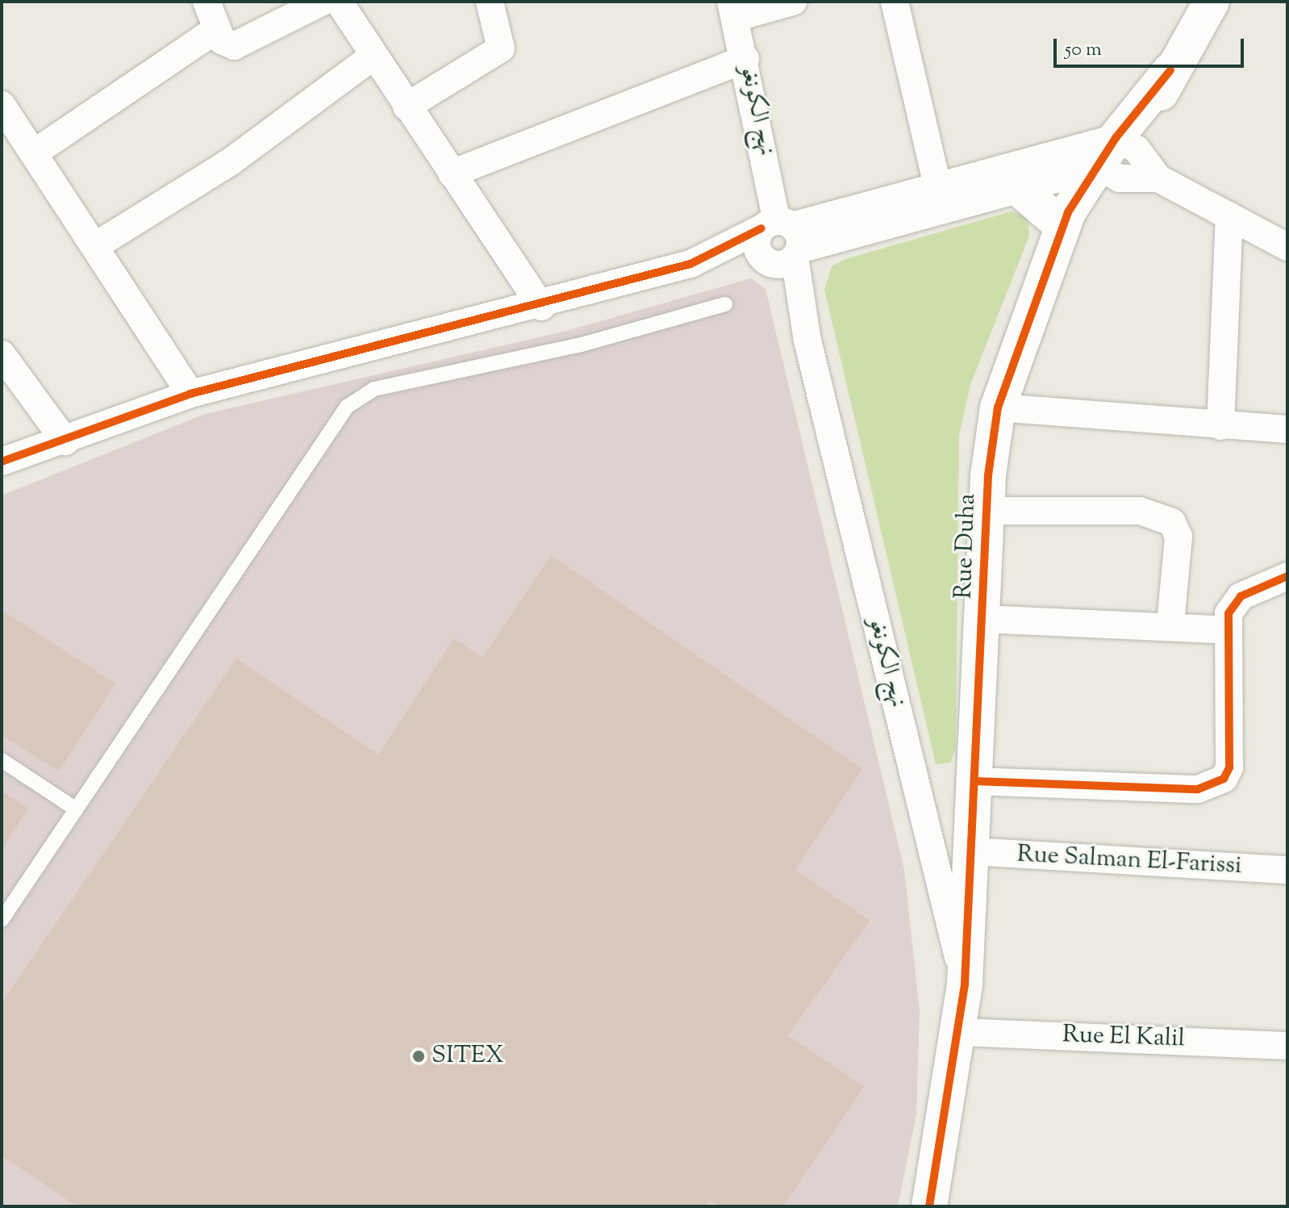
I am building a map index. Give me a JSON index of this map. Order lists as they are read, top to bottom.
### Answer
{
  "streets": {
    "street": [
      "نهج الكونغو",
      "Rue Duha",
      "Rue Salman El-Farissi",
      "Rue El Kalil"
    ]
  },
  "crossings": [
    ["نهج الكونغو", "Rue Duha"],
    ["Rue Duha", "Rue Salman El-Farissi"],
    ["Rue Duha", "Rue El Kalil"]
  ],
  "places": ["SITEX"],
  "scale_bar": "50 m"
}
